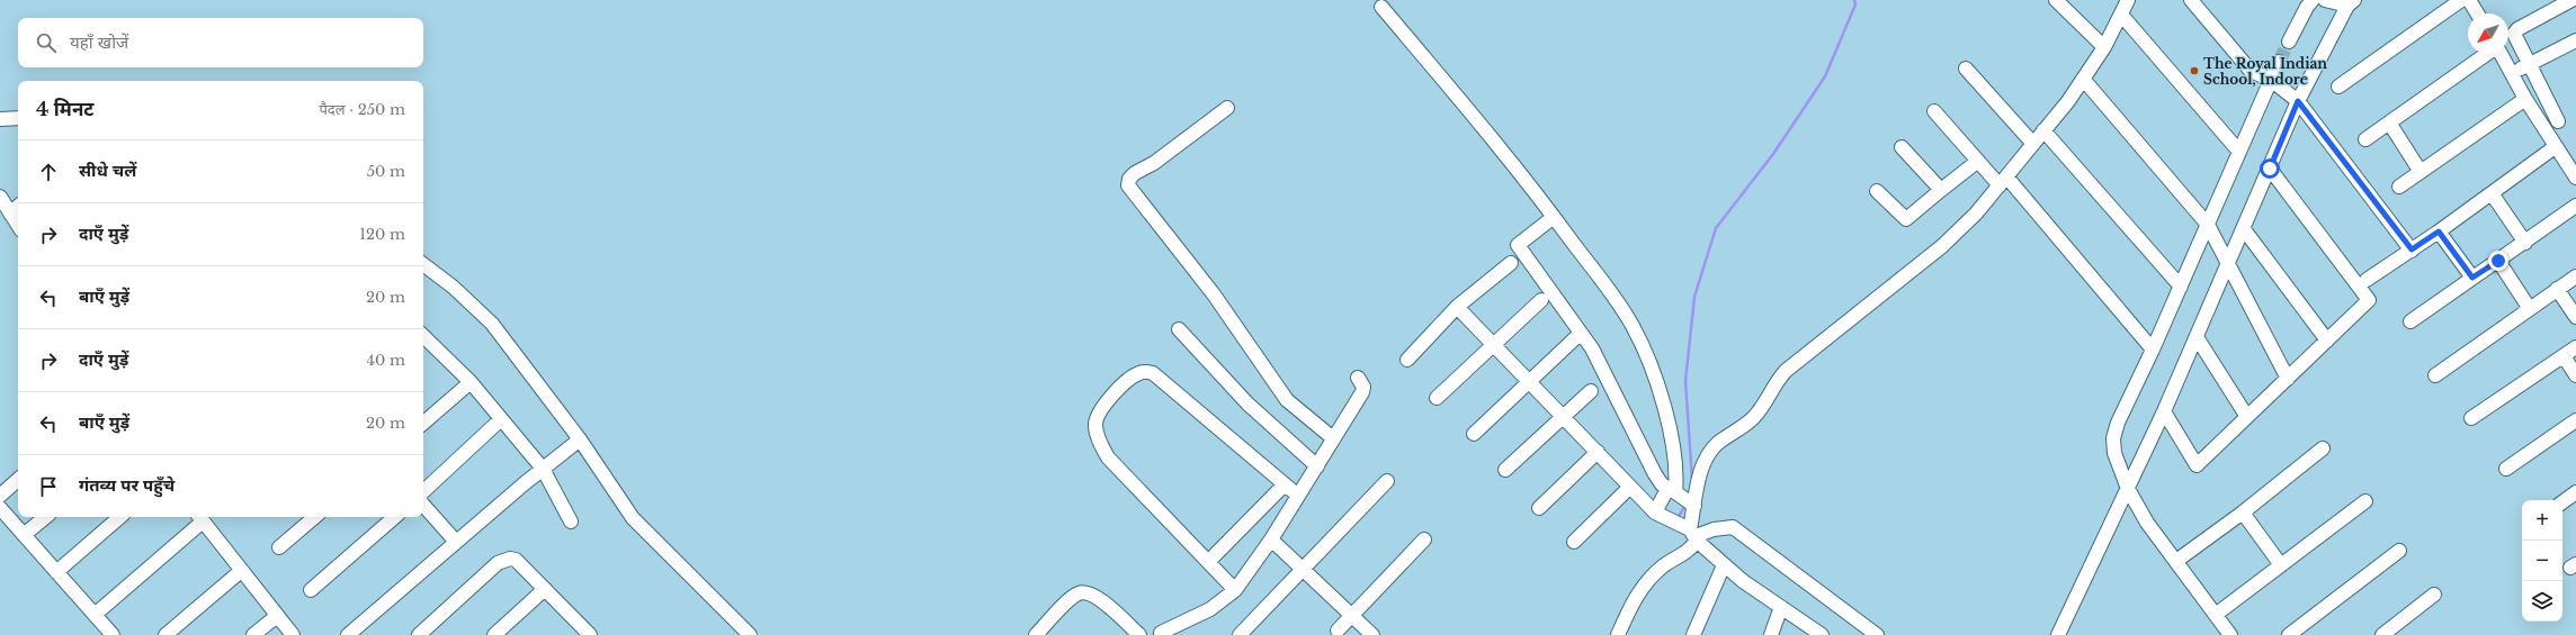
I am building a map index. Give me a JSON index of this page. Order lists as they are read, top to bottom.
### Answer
{
  "places": ["The Royal Indian School, Indore"],
  "north": "bottom left",
  "page": {
    "search": "यहाँ खोजें",
    "heading": ["4 मिनट", "पैदल · 250 m"],
    "list": [
      ["सीधे चलें", "50 m"],
      ["दाएँ मुड़ें", "120 m"],
      ["बाएँ मुड़ें", "20 m"],
      ["दाएँ मुड़ें", "40 m"],
      ["बाएँ मुड़ें", "20 m"],
      "गंतव्य पर पहुँचे"
    ],
    "map_buttons": ["+", "−"]
  }
}
